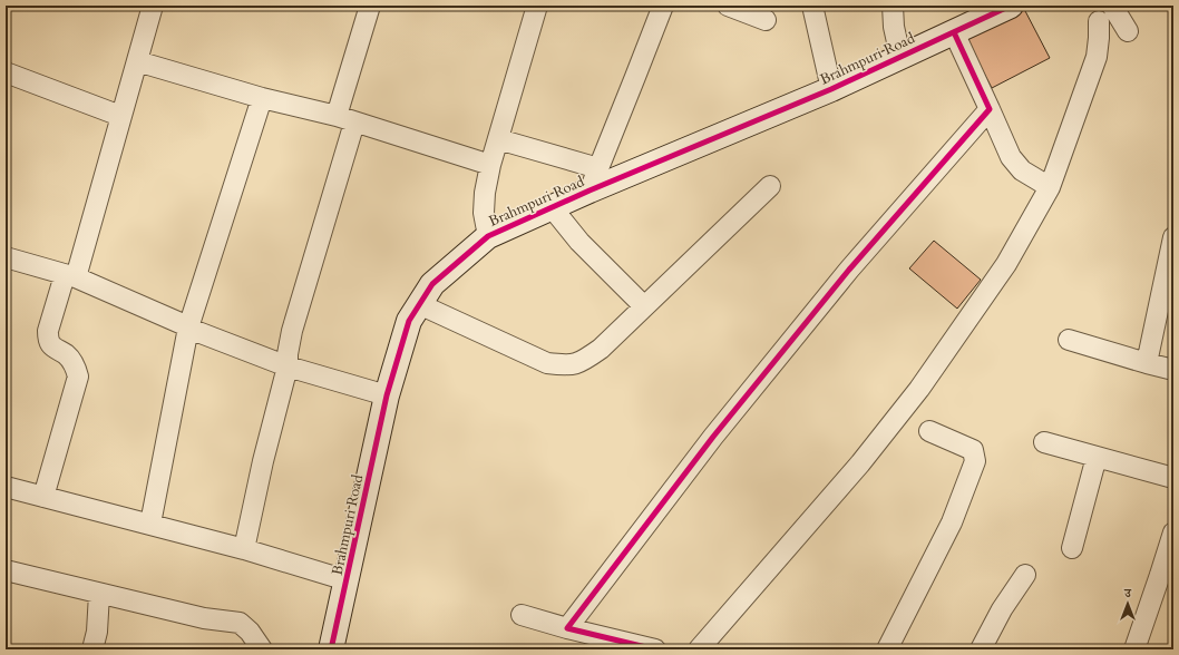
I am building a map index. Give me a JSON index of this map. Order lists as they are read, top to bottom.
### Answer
{
  "streets": {
    "street": ["Brahmpuri Road"]
  },
  "north": "top"
}
